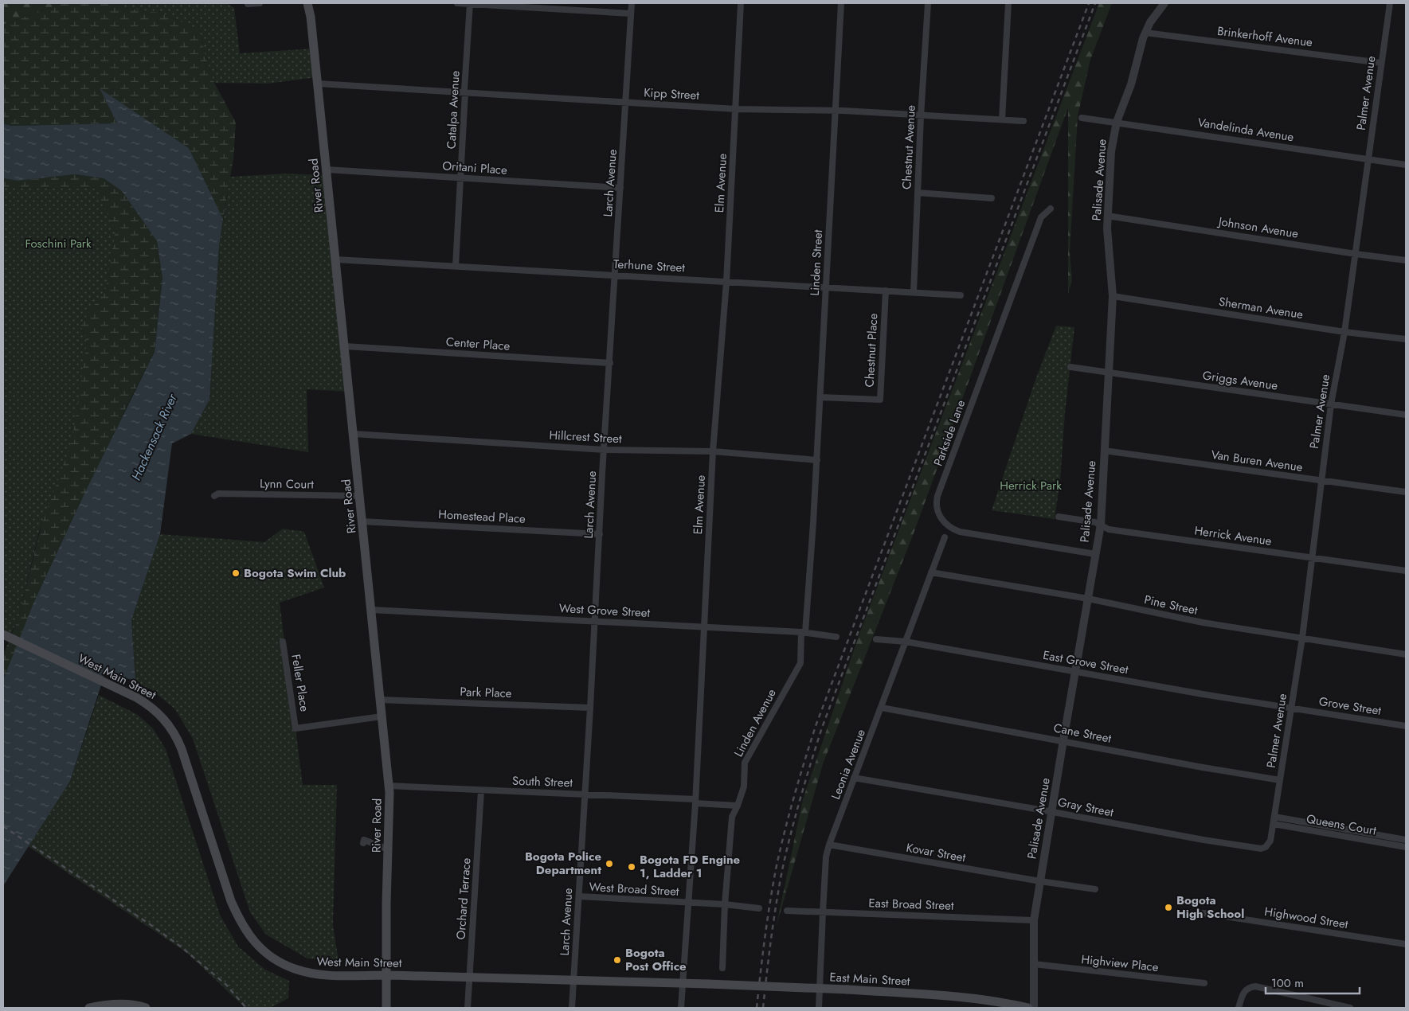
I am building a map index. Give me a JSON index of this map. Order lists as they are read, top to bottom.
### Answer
{
  "streets": {
    "main road": ["River Road", "West Main Street", "East Main Street"],
    "street": [
      "Brinkerhoff Avenue",
      "Palmer Avenue",
      "Kipp Street",
      "Catalpa Avenue",
      "Vandelinda Avenue",
      "Chestnut Avenue",
      "Oritani Place",
      "Palisade Avenue",
      "Larch Avenue",
      "Elm Avenue",
      "Johnson Avenue",
      "Linden Street",
      "Terhune Street",
      "Sherman Avenue",
      "Center Place",
      "Chestnut Place",
      "Griggs Avenue",
      "Parkside Lane",
      "Hillcrest Street",
      "Van Buren Avenue",
      "Lynn Court",
      "Homestead Place",
      "Herrick Avenue",
      "Pine Street",
      "West Grove Street",
      "East Grove Street",
      "Feller Place",
      "Park Place",
      "Grove Street",
      "Linden Avenue",
      "Cane Street",
      "Leonia Avenue",
      "South Street",
      "Gray Street",
      "Queens Court",
      "Kovar Street",
      "West Broad Street",
      "Orchard Terrace",
      "East Broad Street",
      "Highwood Street",
      "Highview Place"
    ]
  },
  "crossings": [
    ["Brinkerhoff Avenue", "Palmer Avenue"],
    ["Brinkerhoff Avenue", "Palisade Avenue"],
    ["Palmer Avenue", "Vandelinda Avenue"],
    ["Palmer Avenue", "Johnson Avenue"],
    ["Palmer Avenue", "Sherman Avenue"],
    ["Palmer Avenue", "Griggs Avenue"],
    ["Palmer Avenue", "Van Buren Avenue"],
    ["Palmer Avenue", "Herrick Avenue"],
    ["Palmer Avenue", "Pine Street"],
    ["Palmer Avenue", "East Grove Street"],
    ["Palmer Avenue", "Grove Street"],
    ["Palmer Avenue", "Cane Street"],
    ["Palmer Avenue", "Gray Street"],
    ["Palmer Avenue", "Queens Court"],
    ["Kipp Street", "Catalpa Avenue"],
    ["Kipp Street", "Chestnut Avenue"],
    ["Kipp Street", "Larch Avenue"],
    ["Kipp Street", "Elm Avenue"],
    ["Kipp Street", "River Road"],
    ["Kipp Street", "Linden Street"],
    ["Catalpa Avenue", "Oritani Place"],
    ["Catalpa Avenue", "Terhune Street"],
    ["Vandelinda Avenue", "Palisade Avenue"],
    ["Chestnut Avenue", "Terhune Street"],
    ["Oritani Place", "Larch Avenue"],
    ["Oritani Place", "River Road"],
    ["Palisade Avenue", "Johnson Avenue"],
    ["Palisade Avenue", "Sherman Avenue"],
    ["Palisade Avenue", "Griggs Avenue"],
    ["Palisade Avenue", "Parkside Lane"],
    ["Palisade Avenue", "Van Buren Avenue"],
    ["Palisade Avenue", "Herrick Avenue"],
    ["Palisade Avenue", "Pine Street"],
    ["Palisade Avenue", "East Grove Street"],
    ["Palisade Avenue", "Cane Street"],
    ["Palisade Avenue", "Gray Street"],
    ["Palisade Avenue", "Kovar Street"],
    ["Palisade Avenue", "East Broad Street"],
    ["Palisade Avenue", "Highview Place"],
    ["Larch Avenue", "Terhune Street"],
    ["Larch Avenue", "Center Place"],
    ["Larch Avenue", "Hillcrest Street"],
    ["Larch Avenue", "Homestead Place"],
    ["Larch Avenue", "West Grove Street"],
    ["Larch Avenue", "West Main Street"],
    ["Larch Avenue", "Park Place"],
    ["Larch Avenue", "South Street"],
    ["Larch Avenue", "West Broad Street"],
    ["Elm Avenue", "Terhune Street"],
    ["Elm Avenue", "Hillcrest Street"],
    ["Elm Avenue", "West Grove Street"],
    ["Elm Avenue", "West Main Street"],
    ["Elm Avenue", "South Street"],
    ["Elm Avenue", "West Broad Street"],
    ["River Road", "Terhune Street"],
    ["River Road", "Center Place"],
    ["River Road", "Hillcrest Street"],
    ["River Road", "Lynn Court"],
    ["River Road", "Homestead Place"],
    ["River Road", "West Grove Street"],
    ["River Road", "West Main Street"],
    ["River Road", "Feller Place"],
    ["River Road", "Park Place"],
    ["River Road", "South Street"],
    ["Linden Street", "Terhune Street"],
    ["Linden Street", "Chestnut Place"],
    ["Linden Street", "Hillcrest Street"],
    ["Linden Street", "Linden Avenue"],
    ["Terhune Street", "Chestnut Place"],
    ["Pine Street", "Leonia Avenue"],
    ["West Grove Street", "Linden Avenue"],
    ["East Grove Street", "Grove Street"],
    ["East Grove Street", "Leonia Avenue"],
    ["West Main Street", "Orchard Terrace"],
    ["West Main Street", "East Main Street"],
    ["Linden Avenue", "South Street"],
    ["Linden Avenue", "West Broad Street"],
    ["Cane Street", "Leonia Avenue"],
    ["Leonia Avenue", "Gray Street"],
    ["Leonia Avenue", "Kovar Street"],
    ["Leonia Avenue", "East Broad Street"],
    ["South Street", "Orchard Terrace"],
    ["Gray Street", "Queens Court"]
  ],
  "water": ["Hackensack River"],
  "parks": ["Foschini Park", "Herrick Park"],
  "places": [
    "Bogota Swim Club",
    "Bogota Police Department",
    "Bogota FD Engine 1, Ladder 1",
    "Bogota High School",
    "Bogota Post Office"
  ],
  "scale_bar": "100 m"
}
